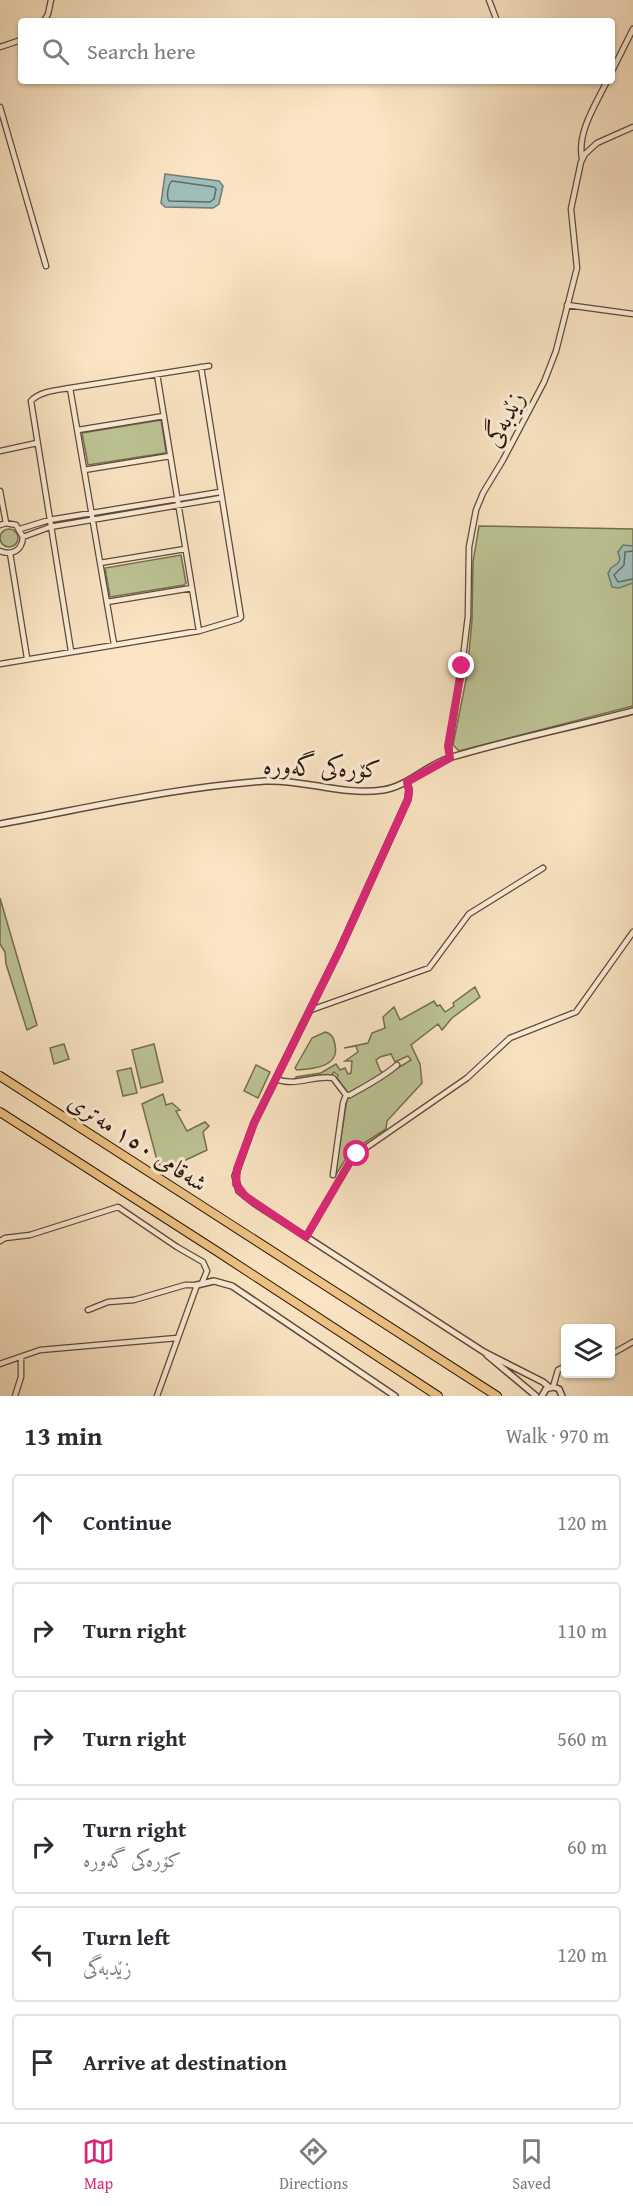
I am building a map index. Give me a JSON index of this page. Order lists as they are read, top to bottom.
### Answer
{
  "streets": {
    "highway": ["شەقامی ١٥٠ مەتری"],
    "street": ["زێدبەگی", "کۆرەکی گەورە"]
  },
  "crossings": [
    ["زێدبەگی", "کۆرەکی گەورە"]
  ],
  "page": {
    "search": "Search here",
    "heading": ["13 min", "Walk · 970 m"],
    "list": [
      ["Continue", "120 m"],
      ["Turn right", "110 m"],
      ["Turn right", "560 m"],
      ["Turn right", "کۆرەکی گەورە", "60 m"],
      ["Turn left", "زێدبەگی", "120 m"],
      "Arrive at destination"
    ],
    "nav": ["Map", "Directions", "Saved"]
  }
}
